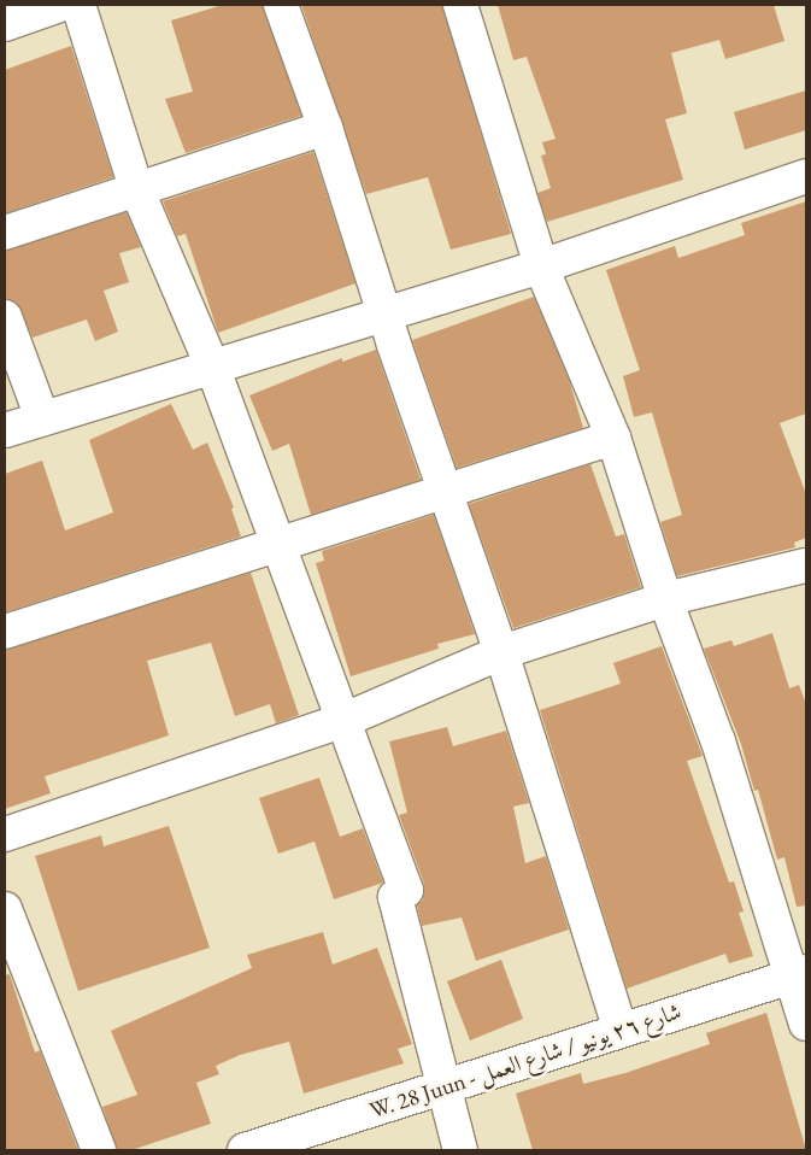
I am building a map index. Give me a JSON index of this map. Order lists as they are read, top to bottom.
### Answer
{
  "streets": {
    "street": ["W. 28 Juun - شارع ٢٦ يونيو / شارع العمل"]
  }
}
